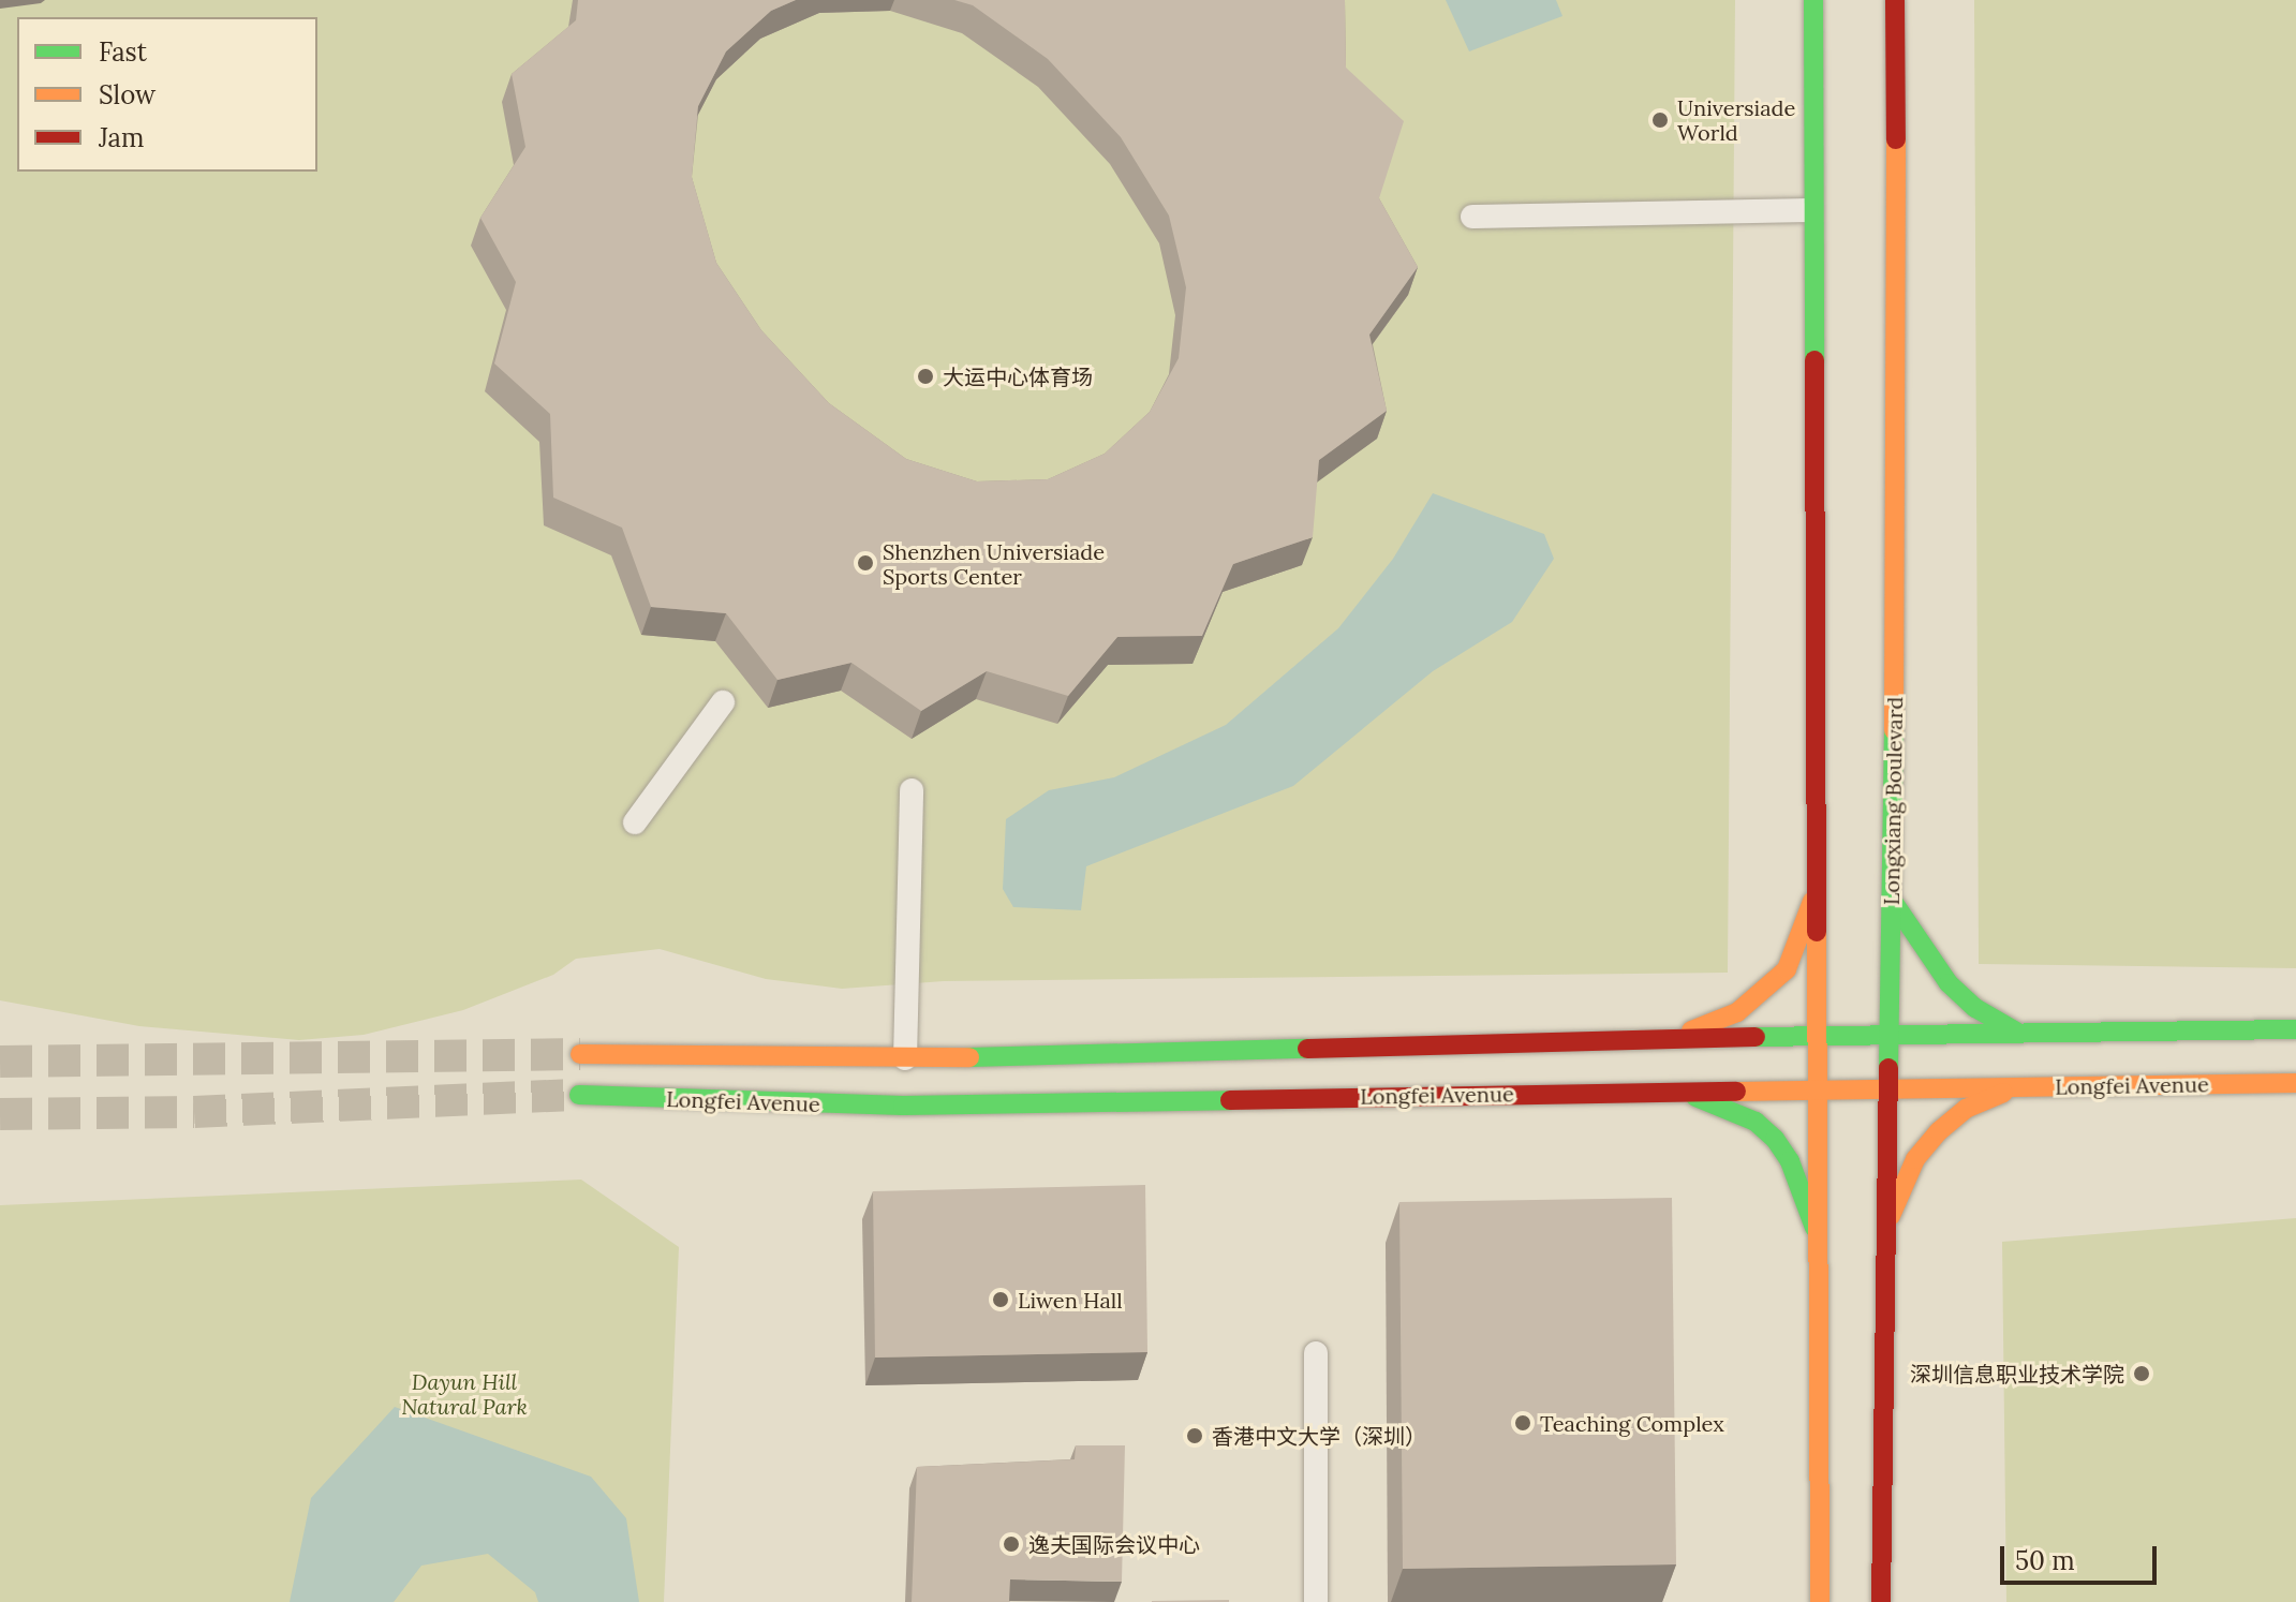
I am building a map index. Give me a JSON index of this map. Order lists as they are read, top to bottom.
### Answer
{
  "streets": {
    "main road": ["Longxiang Boulevard", "Longfei Avenue"]
  },
  "crossings": [
    ["Longxiang Boulevard", "Longfei Avenue"]
  ],
  "parks": ["Dayun Hill Natural Park"],
  "places": [
    "Universiade World",
    "大运中心体育场",
    "Shenzhen Universiade Sports Center",
    "Liwen Hall",
    "深圳信息职业技术学院",
    "Teaching Complex",
    "香港中文大学（深圳）",
    "逸夫国际会议中心"
  ],
  "legend": ["Fast", "Slow", "Jam"],
  "scale_bar": "50 m"
}
